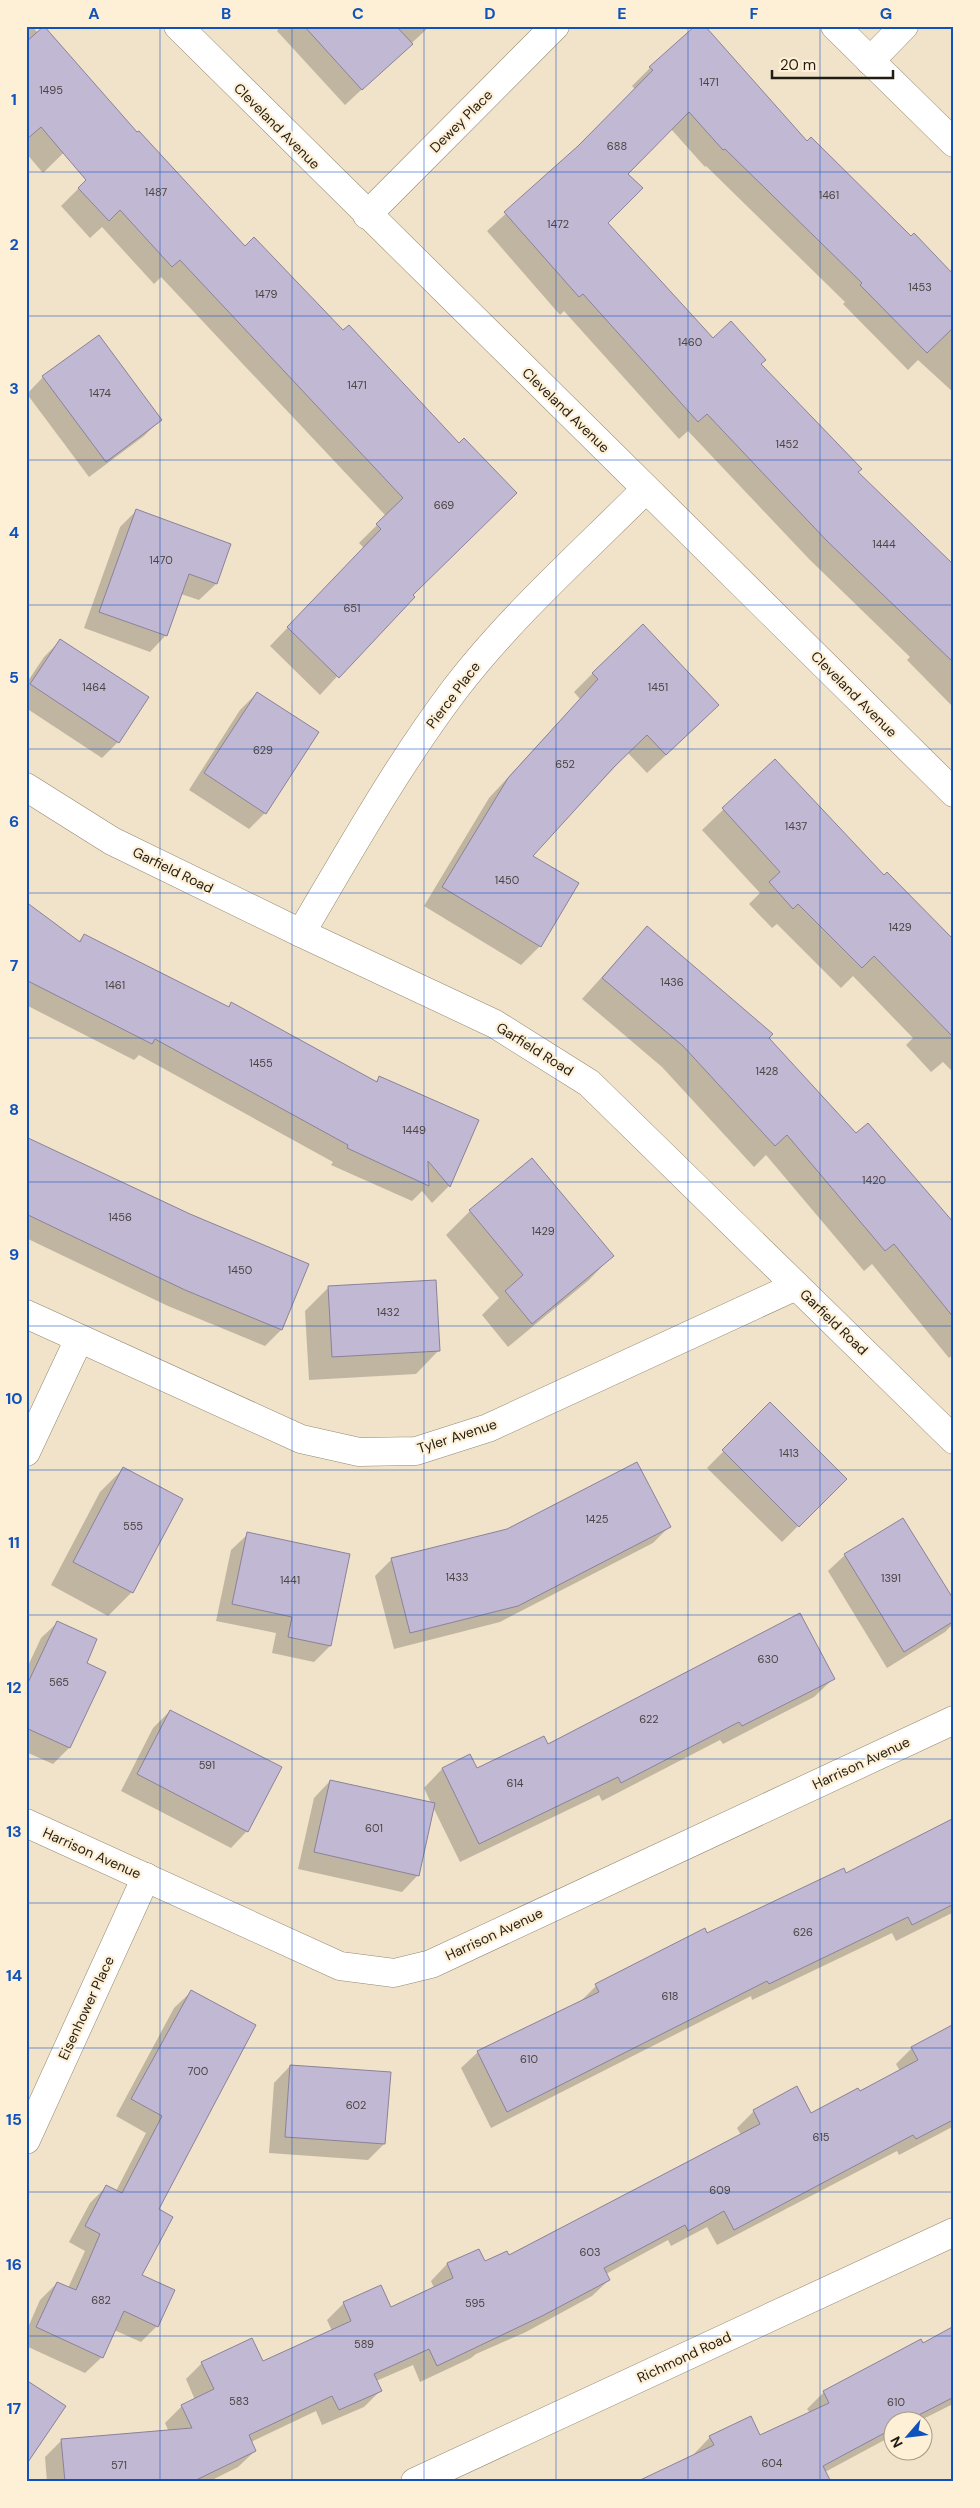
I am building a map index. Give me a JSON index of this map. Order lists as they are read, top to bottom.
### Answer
{
  "streets": {
    "street": [
      "Dewey Place",
      "Cleveland Avenue",
      "Pierce Place",
      "Garfield Road",
      "Tyler Avenue",
      "Harrison Avenue",
      "Eisenhower Place",
      "Richmond Road"
    ]
  },
  "crossings": [
    ["Dewey Place", "Cleveland Avenue"],
    ["Cleveland Avenue", "Pierce Place"],
    ["Pierce Place", "Garfield Road"],
    ["Garfield Road", "Tyler Avenue"],
    ["Harrison Avenue", "Eisenhower Place"]
  ],
  "house_numbers": [
    "1471",
    "1495",
    "688",
    "1487",
    "1461",
    "1472",
    "1453",
    "1479",
    "1460",
    "1471",
    "1474",
    "1452",
    "669",
    "1444",
    "1470",
    "651",
    "1464",
    "1451",
    "629",
    "652",
    "1437",
    "1450",
    "1429",
    "1436",
    "1461",
    "1455",
    "1428",
    "1449",
    "1420",
    "1456",
    "1429",
    "1450",
    "1432",
    "1413",
    "1425",
    "555",
    "1433",
    "1391",
    "1441",
    "630",
    "565",
    "622",
    "591",
    "614",
    "601",
    "626",
    "618",
    "610",
    "700",
    "602",
    "615",
    "609",
    "603",
    "682",
    "595",
    "589",
    "583",
    "610",
    "604",
    "571"
  ],
  "scale_bar": "20 m",
  "north": "bottom left",
  "grid": {
    "columns": [
      "A",
      "B",
      "C",
      "D",
      "E",
      "F",
      "G"
    ],
    "rows": [
      "1",
      "2",
      "3",
      "4",
      "5",
      "6",
      "7",
      "8",
      "9",
      "10",
      "11",
      "12",
      "13",
      "14",
      "15",
      "16",
      "17"
    ]
  }
}
